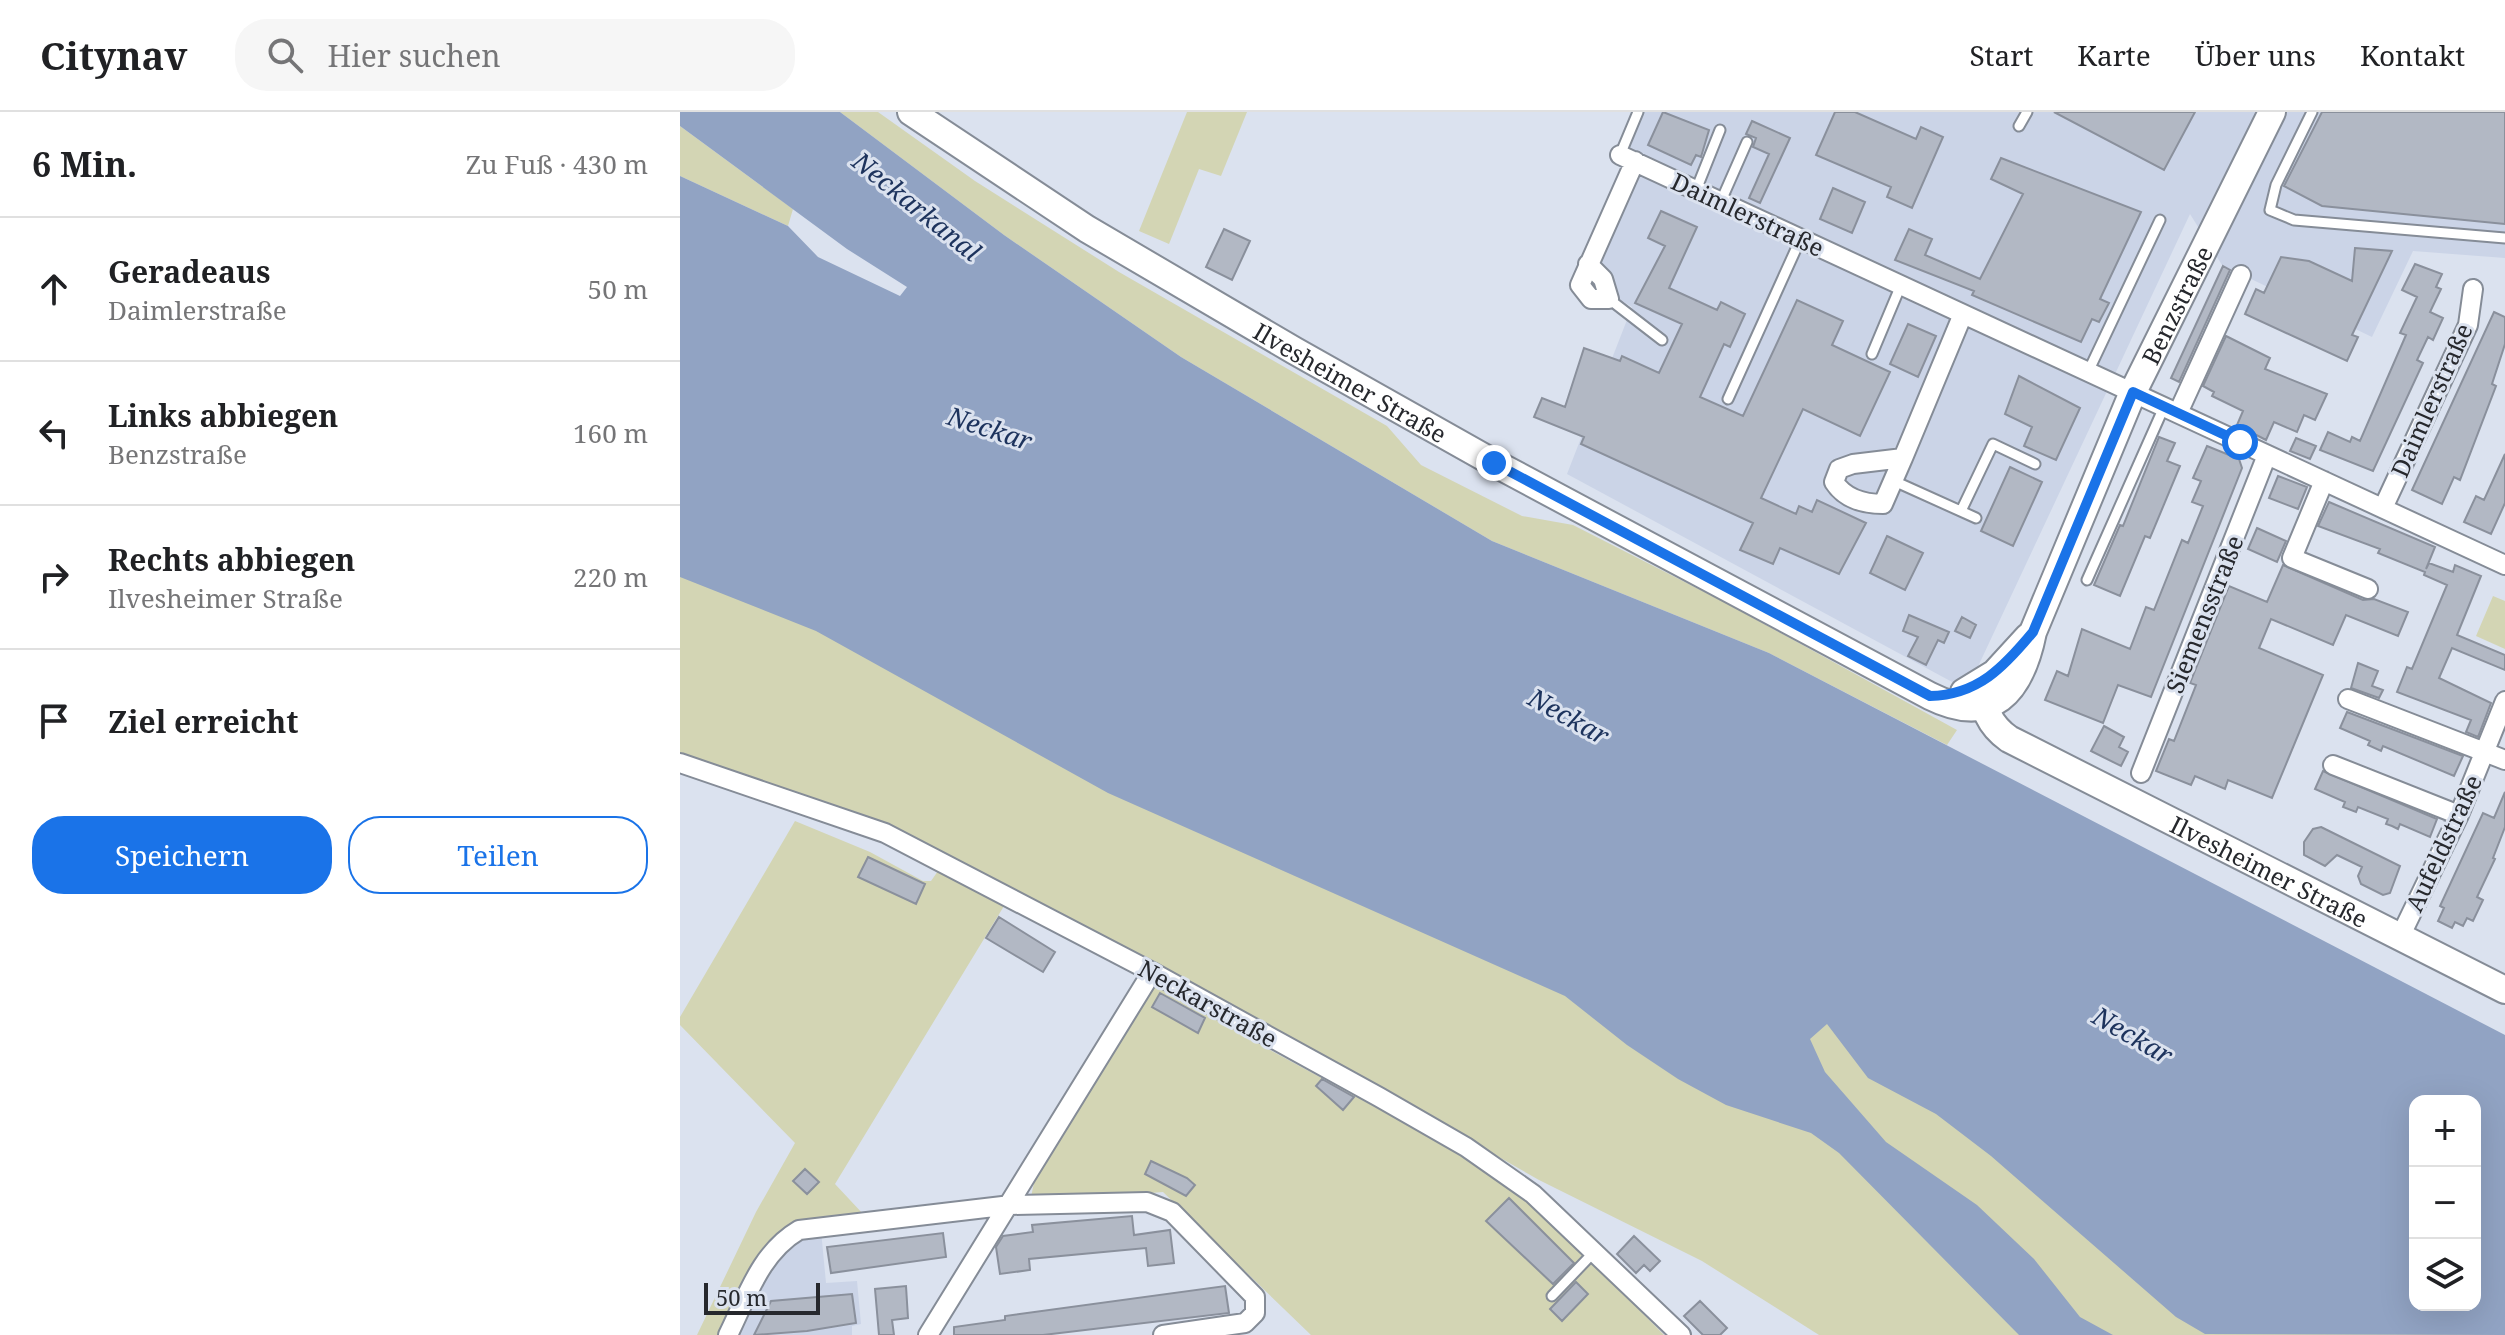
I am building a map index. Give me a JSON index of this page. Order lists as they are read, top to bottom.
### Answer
{
  "streets": {
    "main road": ["Benzstraße", "Ilvesheimer Straße"],
    "street": [
      "Daimlerstraße",
      "Siemensstraße",
      "Aufeldstraße",
      "Neckarstraße"
    ]
  },
  "crossings": [
    ["Daimlerstraße", "Benzstraße"],
    ["Daimlerstraße", "Siemensstraße"],
    ["Benzstraße", "Ilvesheimer Straße"],
    ["Ilvesheimer Straße", "Aufeldstraße"]
  ],
  "water": ["Neckarkanal", "Neckar"],
  "scale_bar": "50 m",
  "page": {
    "header": "Citynav",
    "search": "Hier suchen",
    "nav": [
      "Start",
      "Karte",
      "Über uns",
      "Kontakt"
    ],
    "heading": ["6 Min.", "Zu Fuß · 430 m"],
    "list": [
      ["Geradeaus", "Daimlerstraße", "50 m"],
      ["Links abbiegen", "Benzstraße", "160 m"],
      ["Rechts abbiegen", "Ilvesheimer Straße", "220 m"],
      "Ziel erreicht"
    ],
    "buttons": ["Speichern", "Teilen"],
    "map_buttons": ["+", "−"],
    "scale": "50 m"
  }
}
